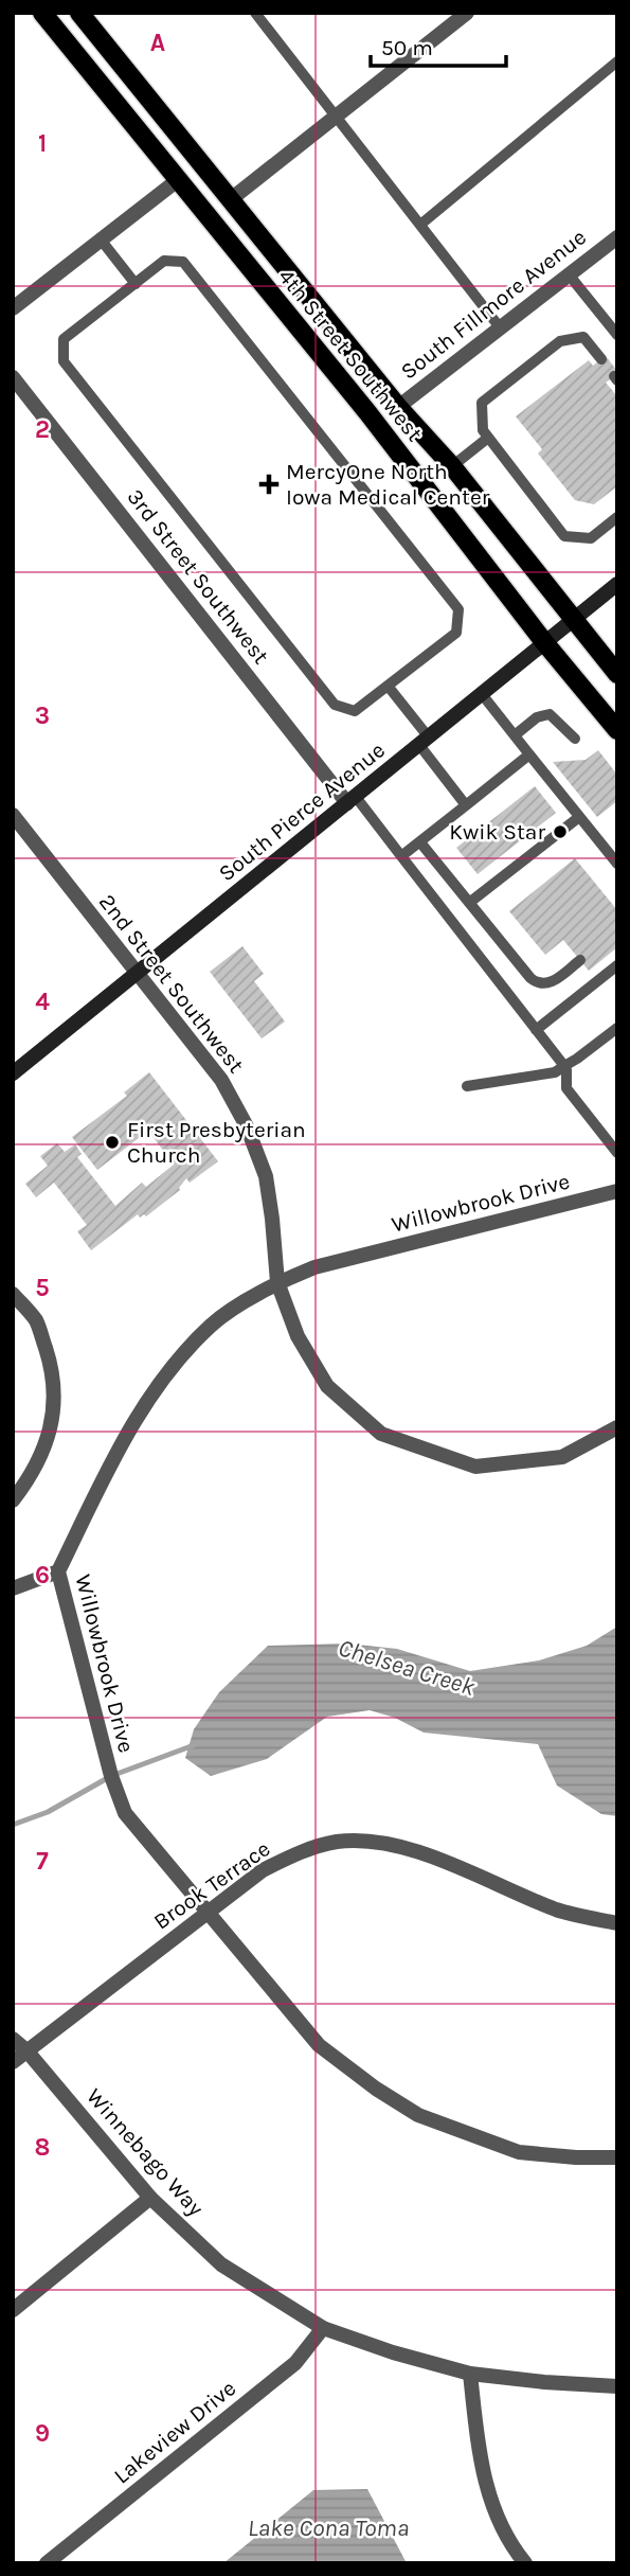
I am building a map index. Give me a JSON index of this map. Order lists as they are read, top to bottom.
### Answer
{
  "streets": {
    "main road": ["4th Street Southwest", "South Pierce Avenue"],
    "street": [
      "South Fillmore Avenue",
      "3rd Street Southwest",
      "2nd Street Southwest",
      "Willowbrook Drive",
      "Brook Terrace",
      "Winnebago Way",
      "Lakeview Drive"
    ]
  },
  "crossings": [
    ["South Fillmore Avenue", "4th Street Southwest"],
    ["4th Street Southwest", "South Pierce Avenue"],
    ["3rd Street Southwest", "South Pierce Avenue"],
    ["South Pierce Avenue", "2nd Street Southwest"],
    ["2nd Street Southwest", "Willowbrook Drive"],
    ["Willowbrook Drive", "Brook Terrace"],
    ["Brook Terrace", "Winnebago Way"],
    ["Winnebago Way", "Lakeview Drive"]
  ],
  "water": ["Chelsea Creek", "Lake Cona Toma"],
  "places": {
    "health": ["MercyOne North Iowa Medical Center"],
    "other": ["Kwik Star", "First Presbyterian Church"]
  },
  "scale_bar": "50 m",
  "grid": {
    "columns": ["A"],
    "rows": [
      "1",
      "2",
      "3",
      "4",
      "5",
      "6",
      "7",
      "8",
      "9"
    ]
  }
}
